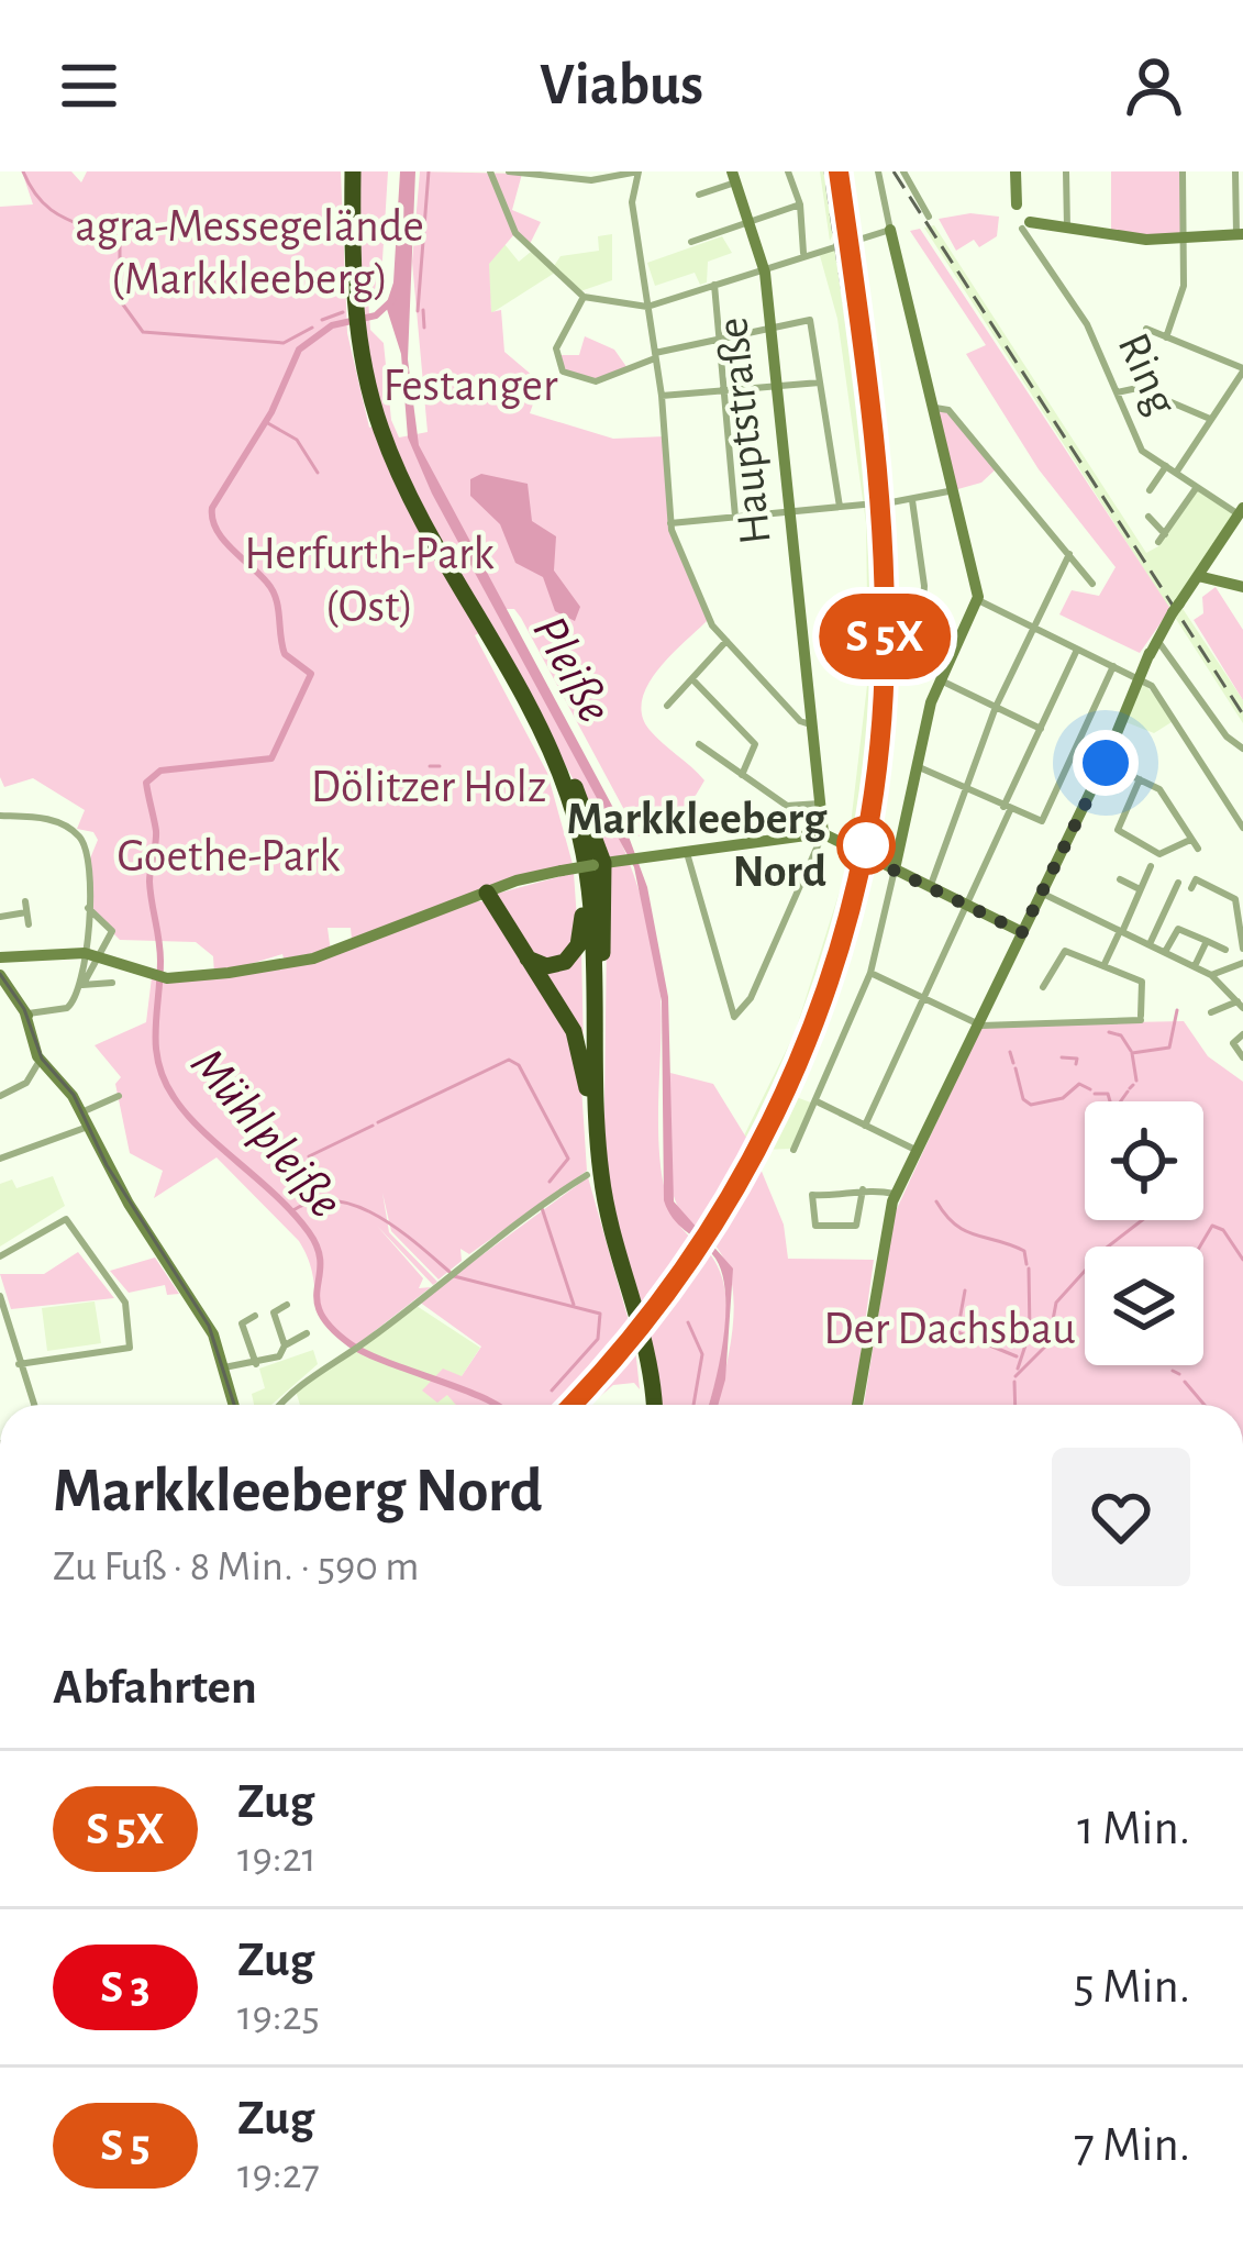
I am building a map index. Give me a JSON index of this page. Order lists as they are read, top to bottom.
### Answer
{
  "streets": {
    "main road": ["Hauptstraße"],
    "street": ["Ring"]
  },
  "water": ["Pleiße", "Mühlpleiße"],
  "parks": [
    "agra-Messegelände (Markkleeberg)",
    "Festanger",
    "Herfurth-Park (Ost)",
    "Dölitzer Holz",
    "Goethe-Park",
    "Der Dachsbau"
  ],
  "places": ["Markkleeberg Nord"],
  "page": {
    "header": "Viabus",
    "on_map": "S 5X",
    "heading": [
      ["Markkleeberg Nord", "Zu Fuß · 8 Min. · 590 m"],
      "Abfahrten"
    ],
    "list": [
      {
        "mark": "S 5X",
        "name": "Zug",
        "note": "19:21",
        "value": "1 Min."
      },
      {
        "mark": "S 3",
        "name": "Zug",
        "note": "19:25",
        "value": "5 Min."
      },
      {
        "mark": "S 5",
        "name": "Zug",
        "note": "19:27",
        "value": "7 Min."
      }
    ]
  }
}
